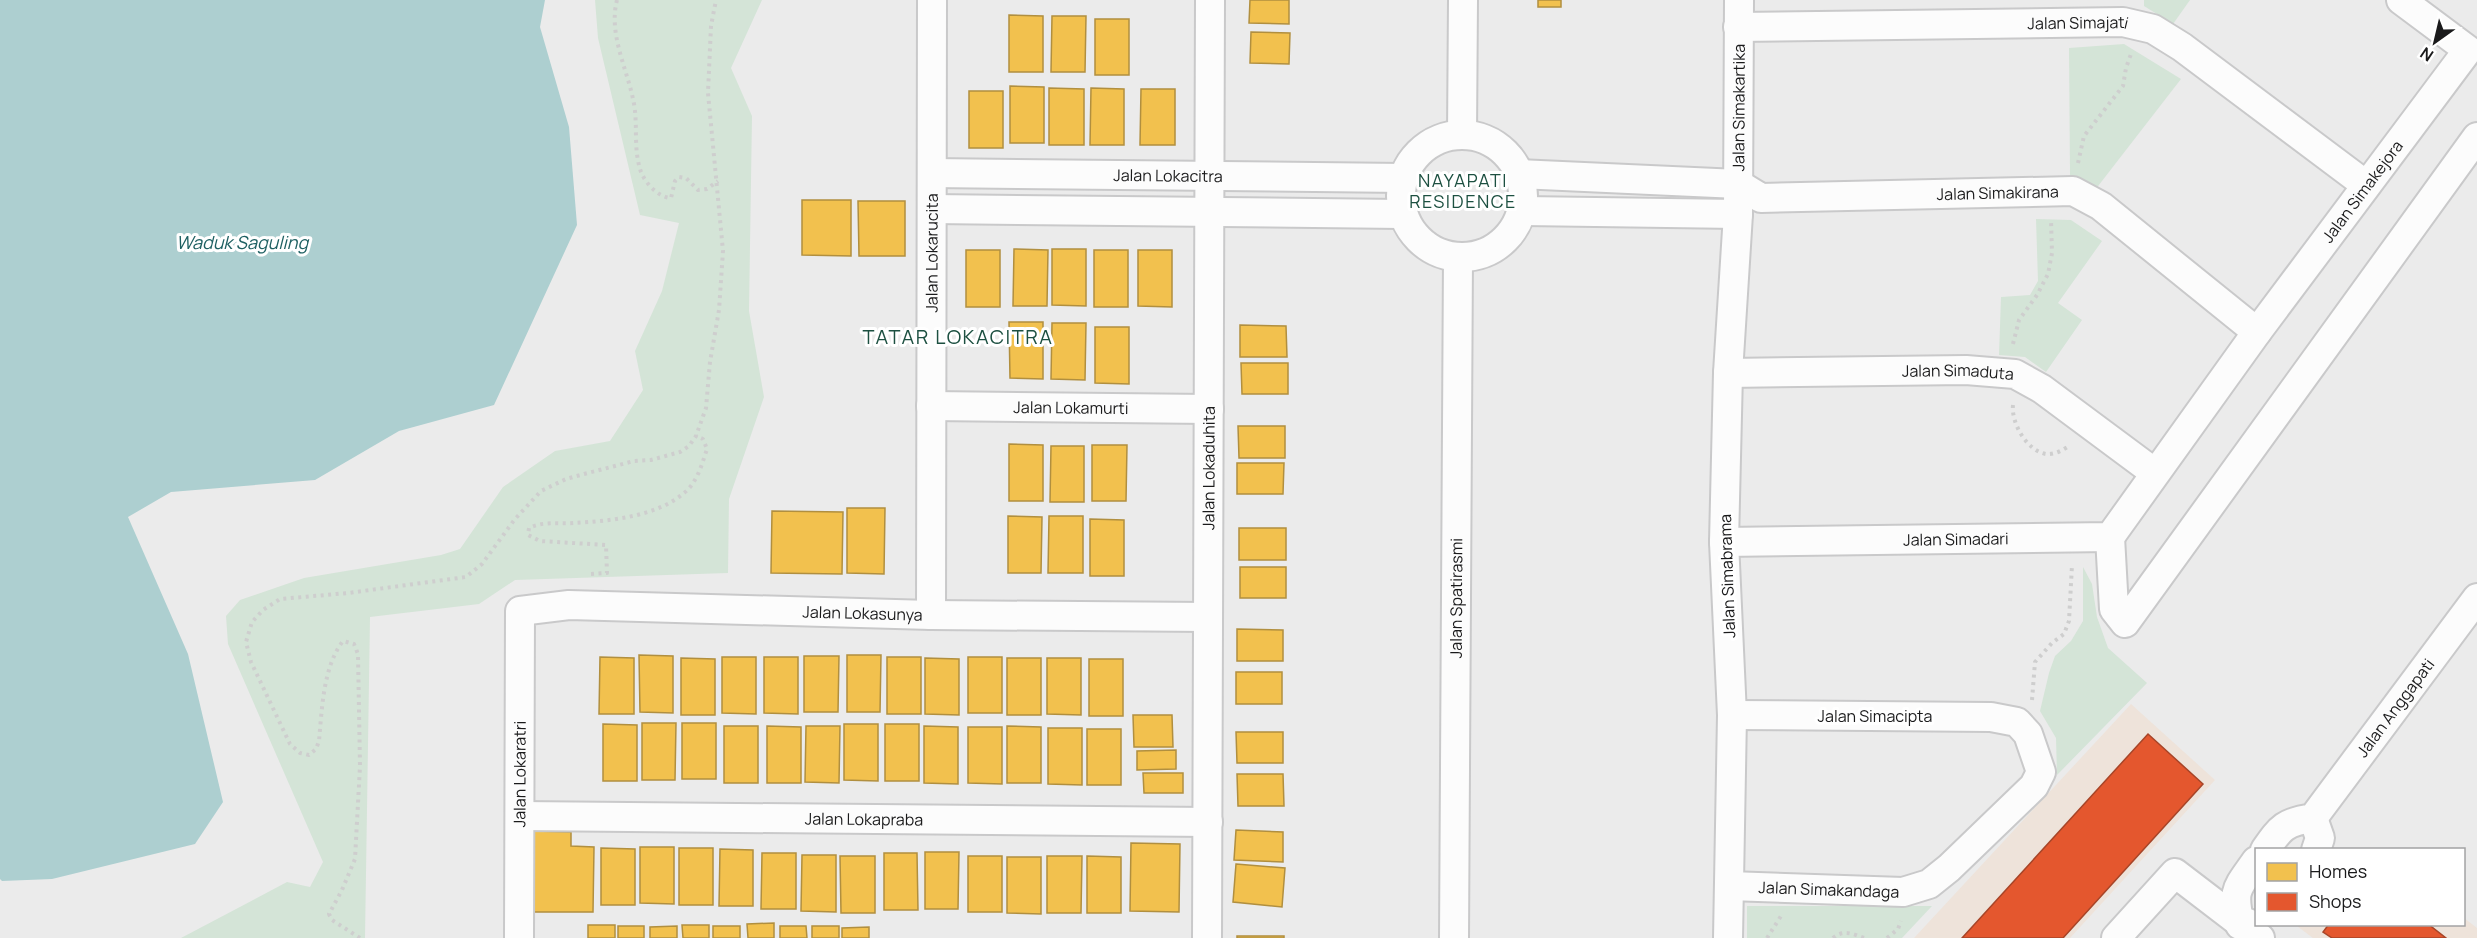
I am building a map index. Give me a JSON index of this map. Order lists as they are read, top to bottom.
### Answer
{
  "streets": {
    "street": [
      "Jalan Simajati",
      "Jalan Simakartika",
      "Jalan Lokacitra",
      "Jalan Simakejora",
      "Jalan Simakirana",
      "Jalan Lokarucita",
      "Jalan Simaduta",
      "Jalan Lokamurti",
      "Jalan Lokaduhita",
      "Jalan Simadari",
      "Jalan Simabrama",
      "Jalan Spatirasmi",
      "Jalan Lokasunya",
      "Jalan Anggapati",
      "Jalan Simacipta",
      "Jalan Lokaratri",
      "Jalan Lokapraba",
      "Jalan Simakandaga"
    ]
  },
  "crossings": [
    ["Jalan Simajati", "Jalan Simakartika"],
    ["Jalan Simajati", "Jalan Simakejora"],
    ["Jalan Simakartika", "Jalan Simakirana"],
    ["Jalan Simakartika", "Jalan Simabrama"],
    ["Jalan Lokacitra", "Jalan Simakirana"],
    ["Jalan Lokacitra", "Jalan Lokarucita"],
    ["Jalan Lokacitra", "Jalan Lokaduhita"],
    ["Jalan Lokacitra", "Jalan Spatirasmi"],
    ["Jalan Simakejora", "Jalan Simakirana"],
    ["Jalan Simakejora", "Jalan Simaduta"],
    ["Jalan Simakirana", "Jalan Spatirasmi"],
    ["Jalan Lokarucita", "Jalan Lokamurti"],
    ["Jalan Lokarucita", "Jalan Lokasunya"],
    ["Jalan Simaduta", "Jalan Simabrama"],
    ["Jalan Lokamurti", "Jalan Lokaduhita"],
    ["Jalan Lokaduhita", "Jalan Lokasunya"],
    ["Jalan Lokaduhita", "Jalan Lokapraba"],
    ["Jalan Simadari", "Jalan Simabrama"],
    ["Jalan Simabrama", "Jalan Simacipta"],
    ["Jalan Simabrama", "Jalan Simakandaga"],
    ["Jalan Lokasunya", "Jalan Lokaratri"],
    ["Jalan Simacipta", "Jalan Simakandaga"],
    ["Jalan Lokaratri", "Jalan Lokapraba"]
  ],
  "districts": ["NAYAPATI RESIDENCE", "TATAR LOKACITRA"],
  "water": ["Waduk Saguling"],
  "legend": ["Homes", "Shops"],
  "north": "bottom left"
}
